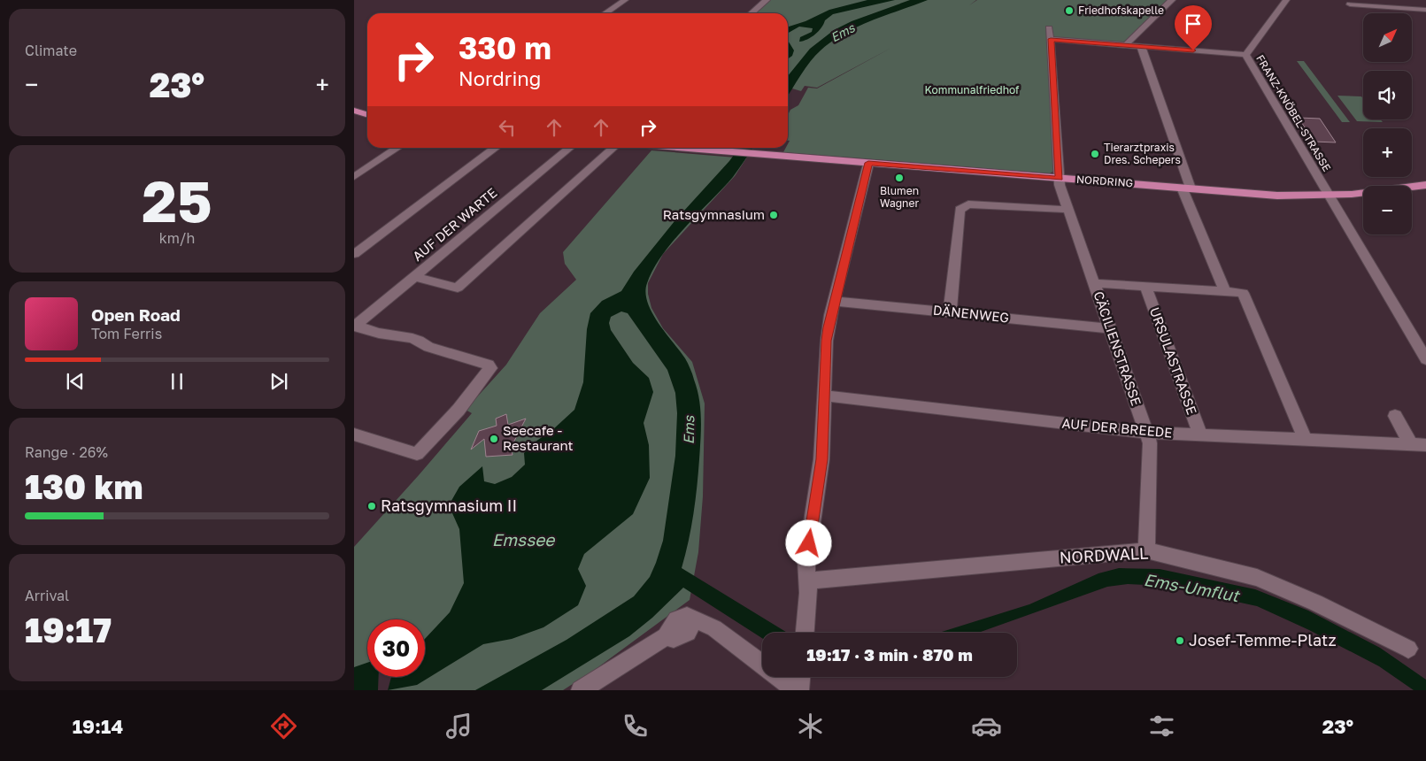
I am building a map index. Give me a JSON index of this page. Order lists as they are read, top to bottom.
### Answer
{
  "streets": {
    "main road": ["NORDRING"],
    "street": [
      "FRANZ-KNÖBEL-STRASSE",
      "AUF DER WARTE",
      "DÄNENWEG",
      "CÄCILIENSTRASSE",
      "URSULASTRASSE",
      "AUF DER BREEDE",
      "NORDWALL"
    ]
  },
  "crossings": [
    ["FRANZ-KNÖBEL-STRASSE", "NORDRING"],
    ["NORDRING", "CÄCILIENSTRASSE"],
    ["DÄNENWEG", "CÄCILIENSTRASSE"],
    ["CÄCILIENSTRASSE", "URSULASTRASSE"],
    ["CÄCILIENSTRASSE", "AUF DER BREEDE"],
    ["CÄCILIENSTRASSE", "NORDWALL"],
    ["URSULASTRASSE", "AUF DER BREEDE"]
  ],
  "water": ["Ems", "Emssee", "Ems-Umflut"],
  "parks": ["Kommunalfriedhof"],
  "places": [
    "Friedhofskapelle",
    "Tierarztpraxis Dres. Schepers",
    "Blumen Wagner",
    "Ratsgymnasium",
    "Seecafe - Restaurant",
    "Ratsgymnasium II",
    "Josef-Temme-Platz"
  ],
  "north": "top right",
  "page": {
    "tile": [
      "Climate",
      ["25", "km/h"],
      ["Range · 26%", "130 km"],
      ["Arrival", "19:17"]
    ],
    "map_buttons": ["+", "−"],
    "turn": ["330 m", "Nordring"],
    "heat": ["−", "23°", "+"],
    "song": ["Open Road", "Tom Ferris"],
    "limit": "30",
    "trip": "19:17 · 3 min · 870 m",
    "tabs": ["19:14", "23°"]
  }
}
